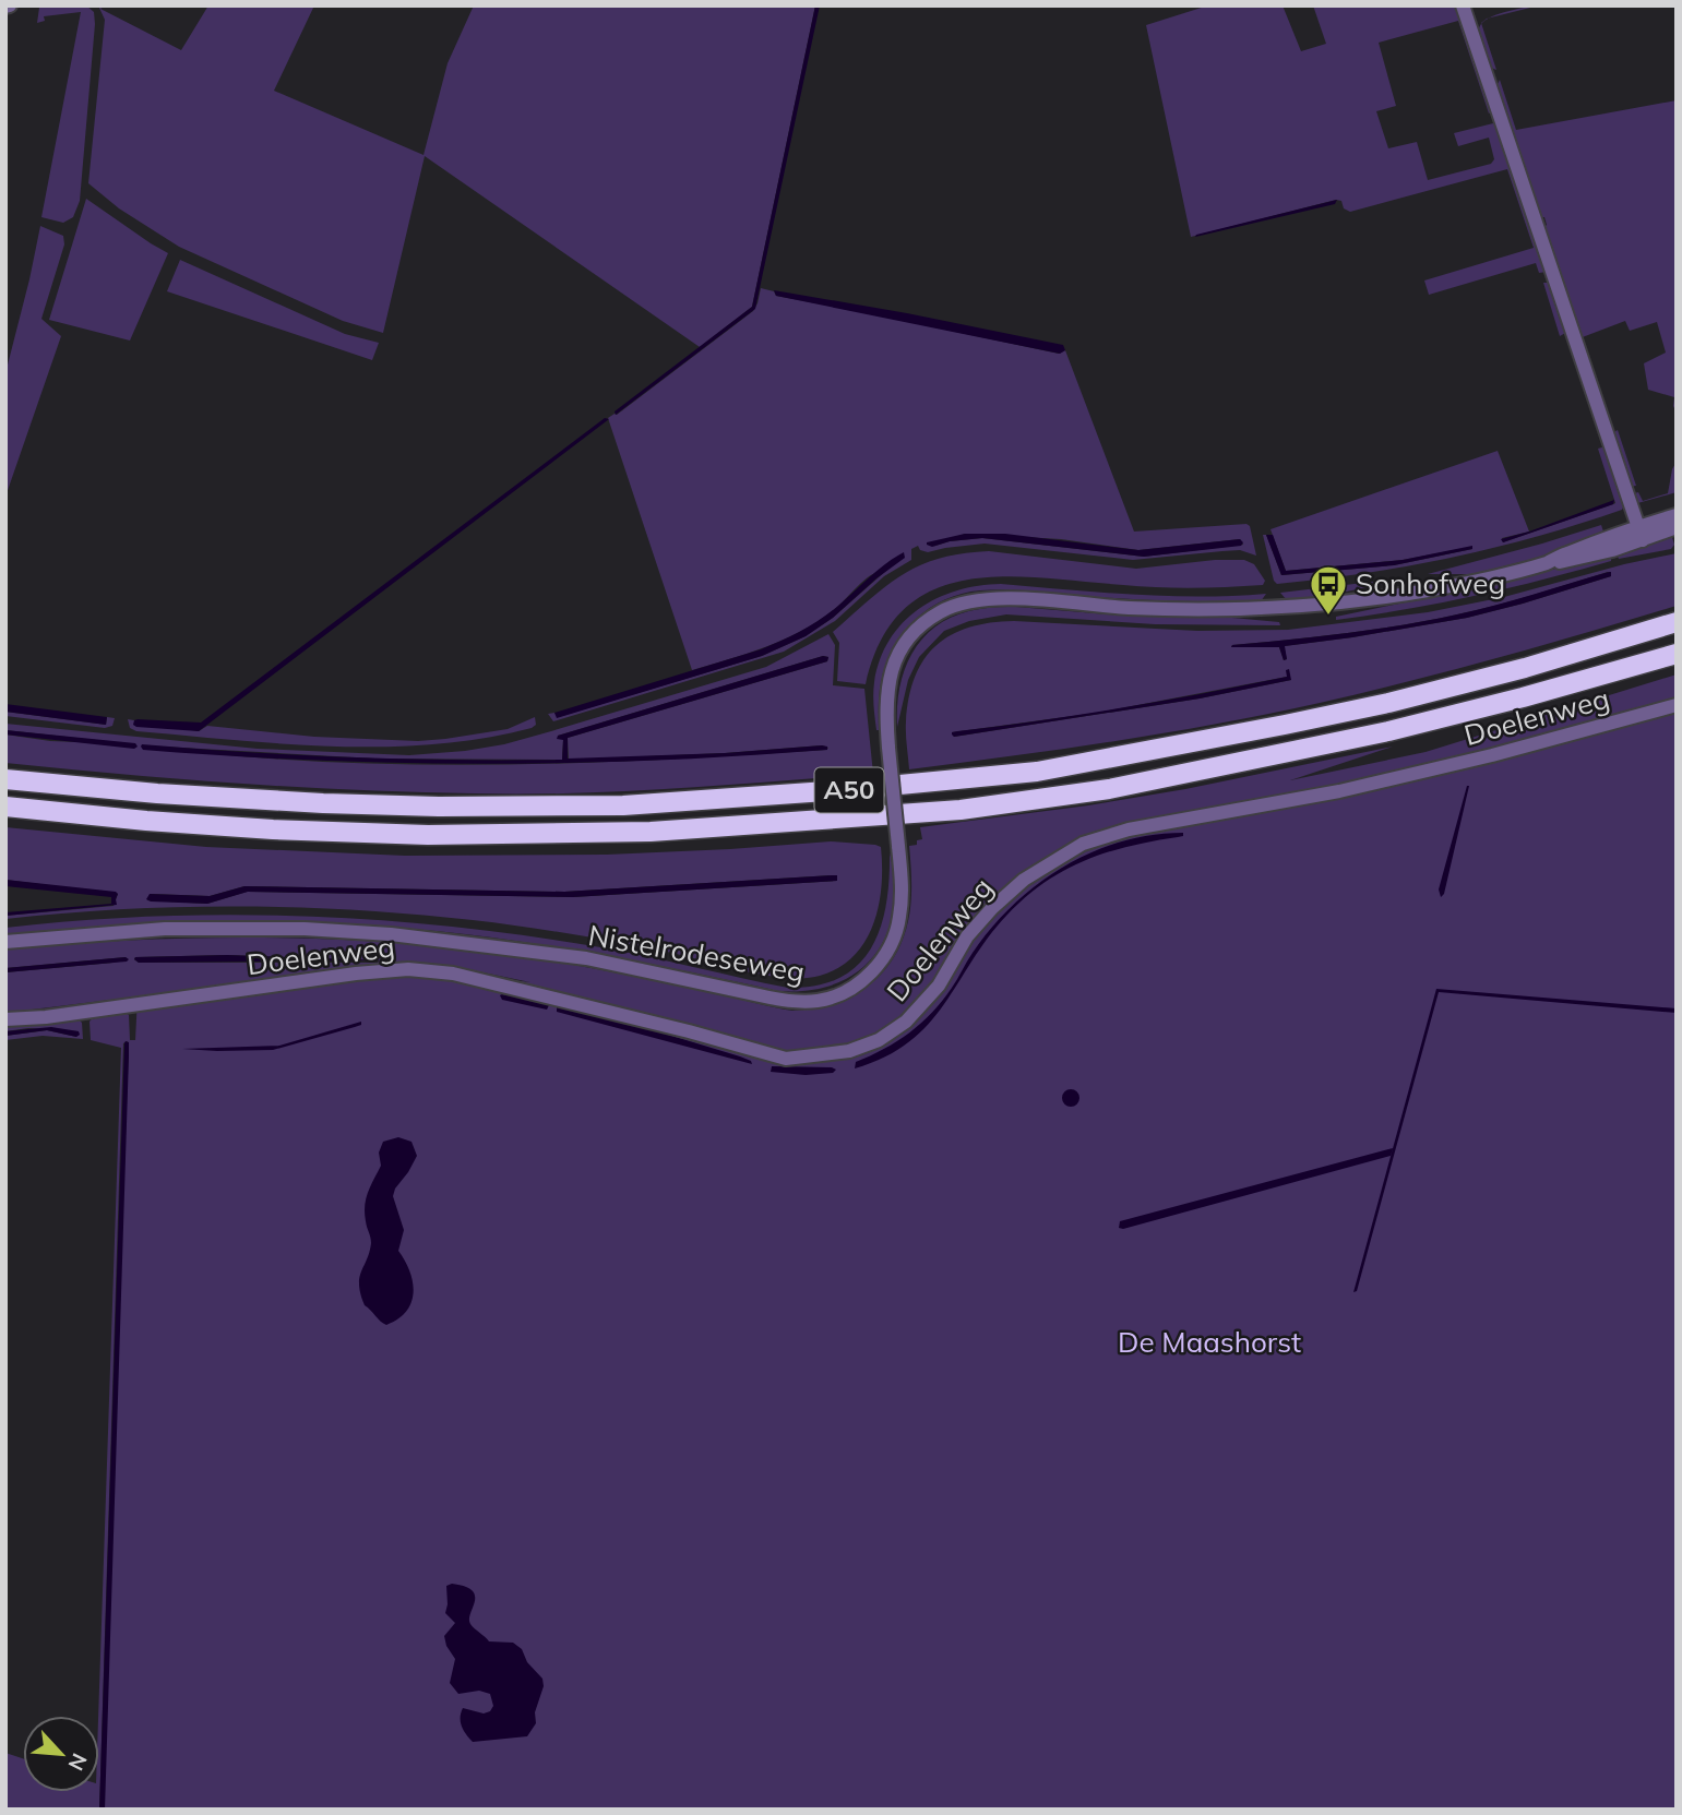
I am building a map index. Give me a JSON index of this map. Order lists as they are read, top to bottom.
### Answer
{
  "streets": {
    "highway": ["A50"],
    "street": ["Doelenweg", "Nistelrodeseweg"]
  },
  "parks": ["De Maashorst"],
  "places": {
    "bus stop": ["Sonhofweg"]
  },
  "north": "bottom right"
}
